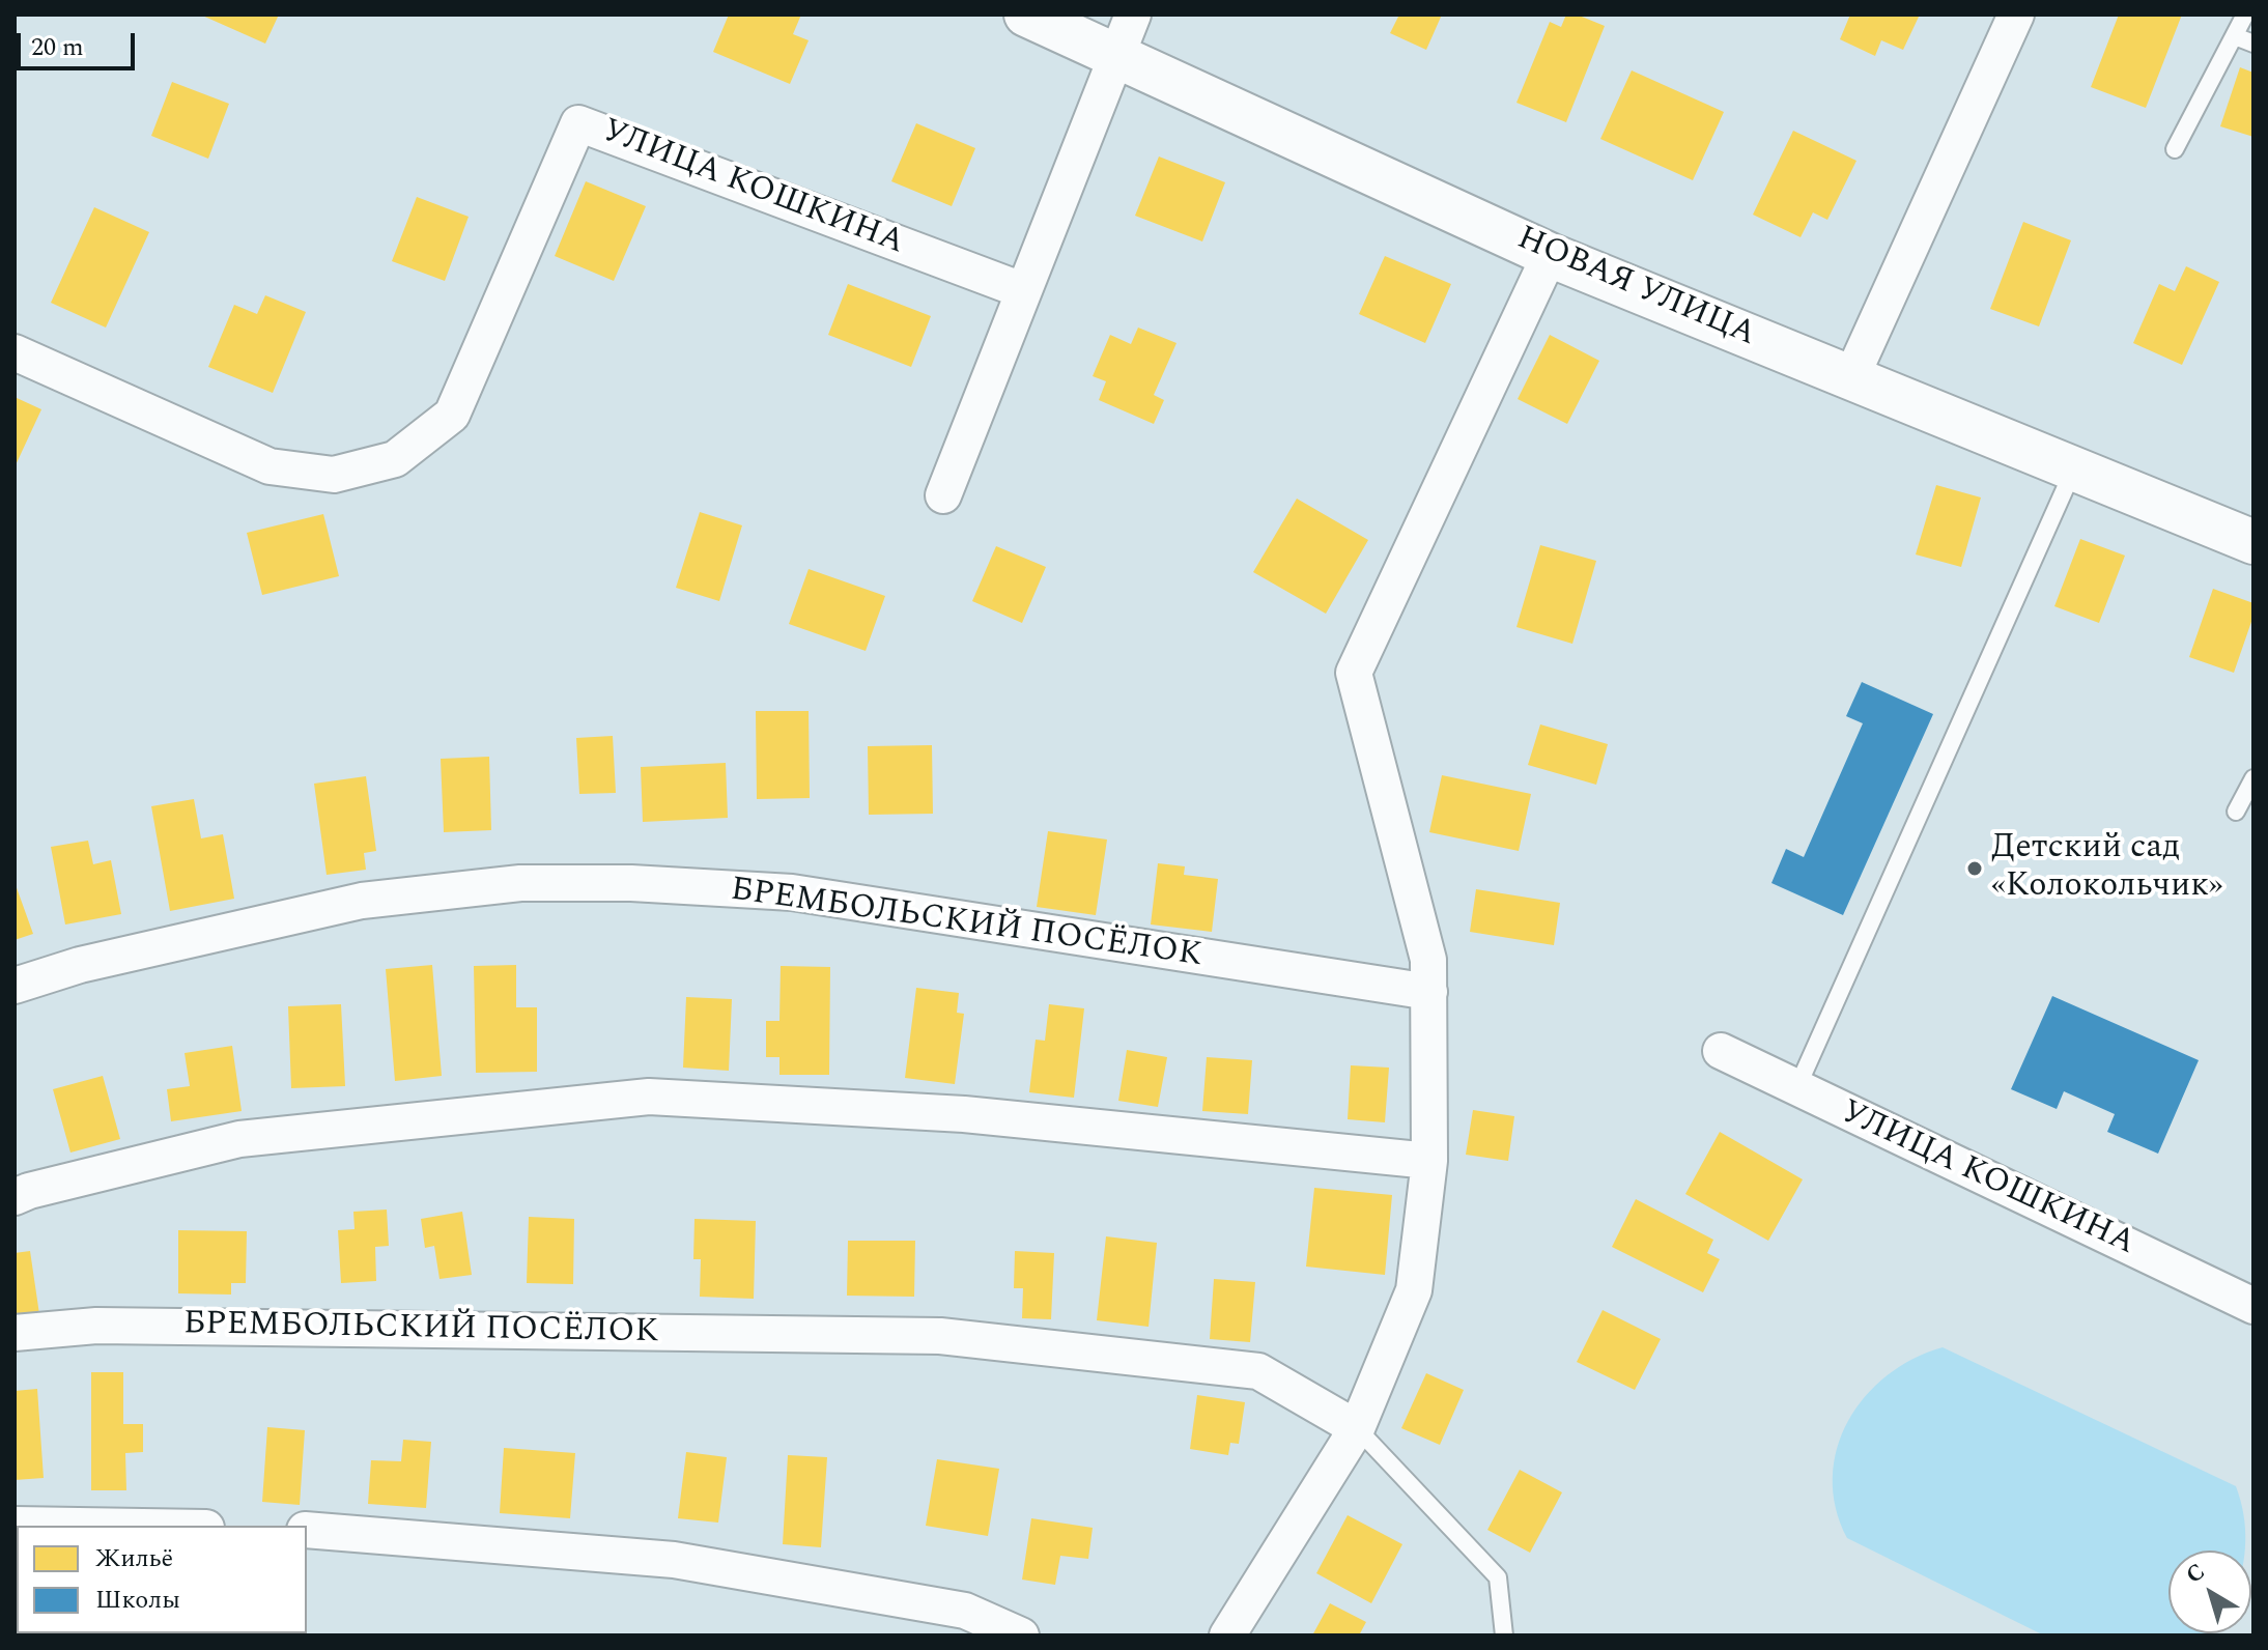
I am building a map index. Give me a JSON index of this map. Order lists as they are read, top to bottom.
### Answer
{
  "streets": {
    "street": ["УЛИЦА КОШКИНА", "НОВАЯ УЛИЦА", "БРЕМБОЛЬСКИЙ ПОСЁЛОК"]
  },
  "places": ["Детский сад «Колокольчик»"],
  "legend": ["Жильё", "Школы"],
  "scale_bar": "20 m",
  "north": "top left"
}
